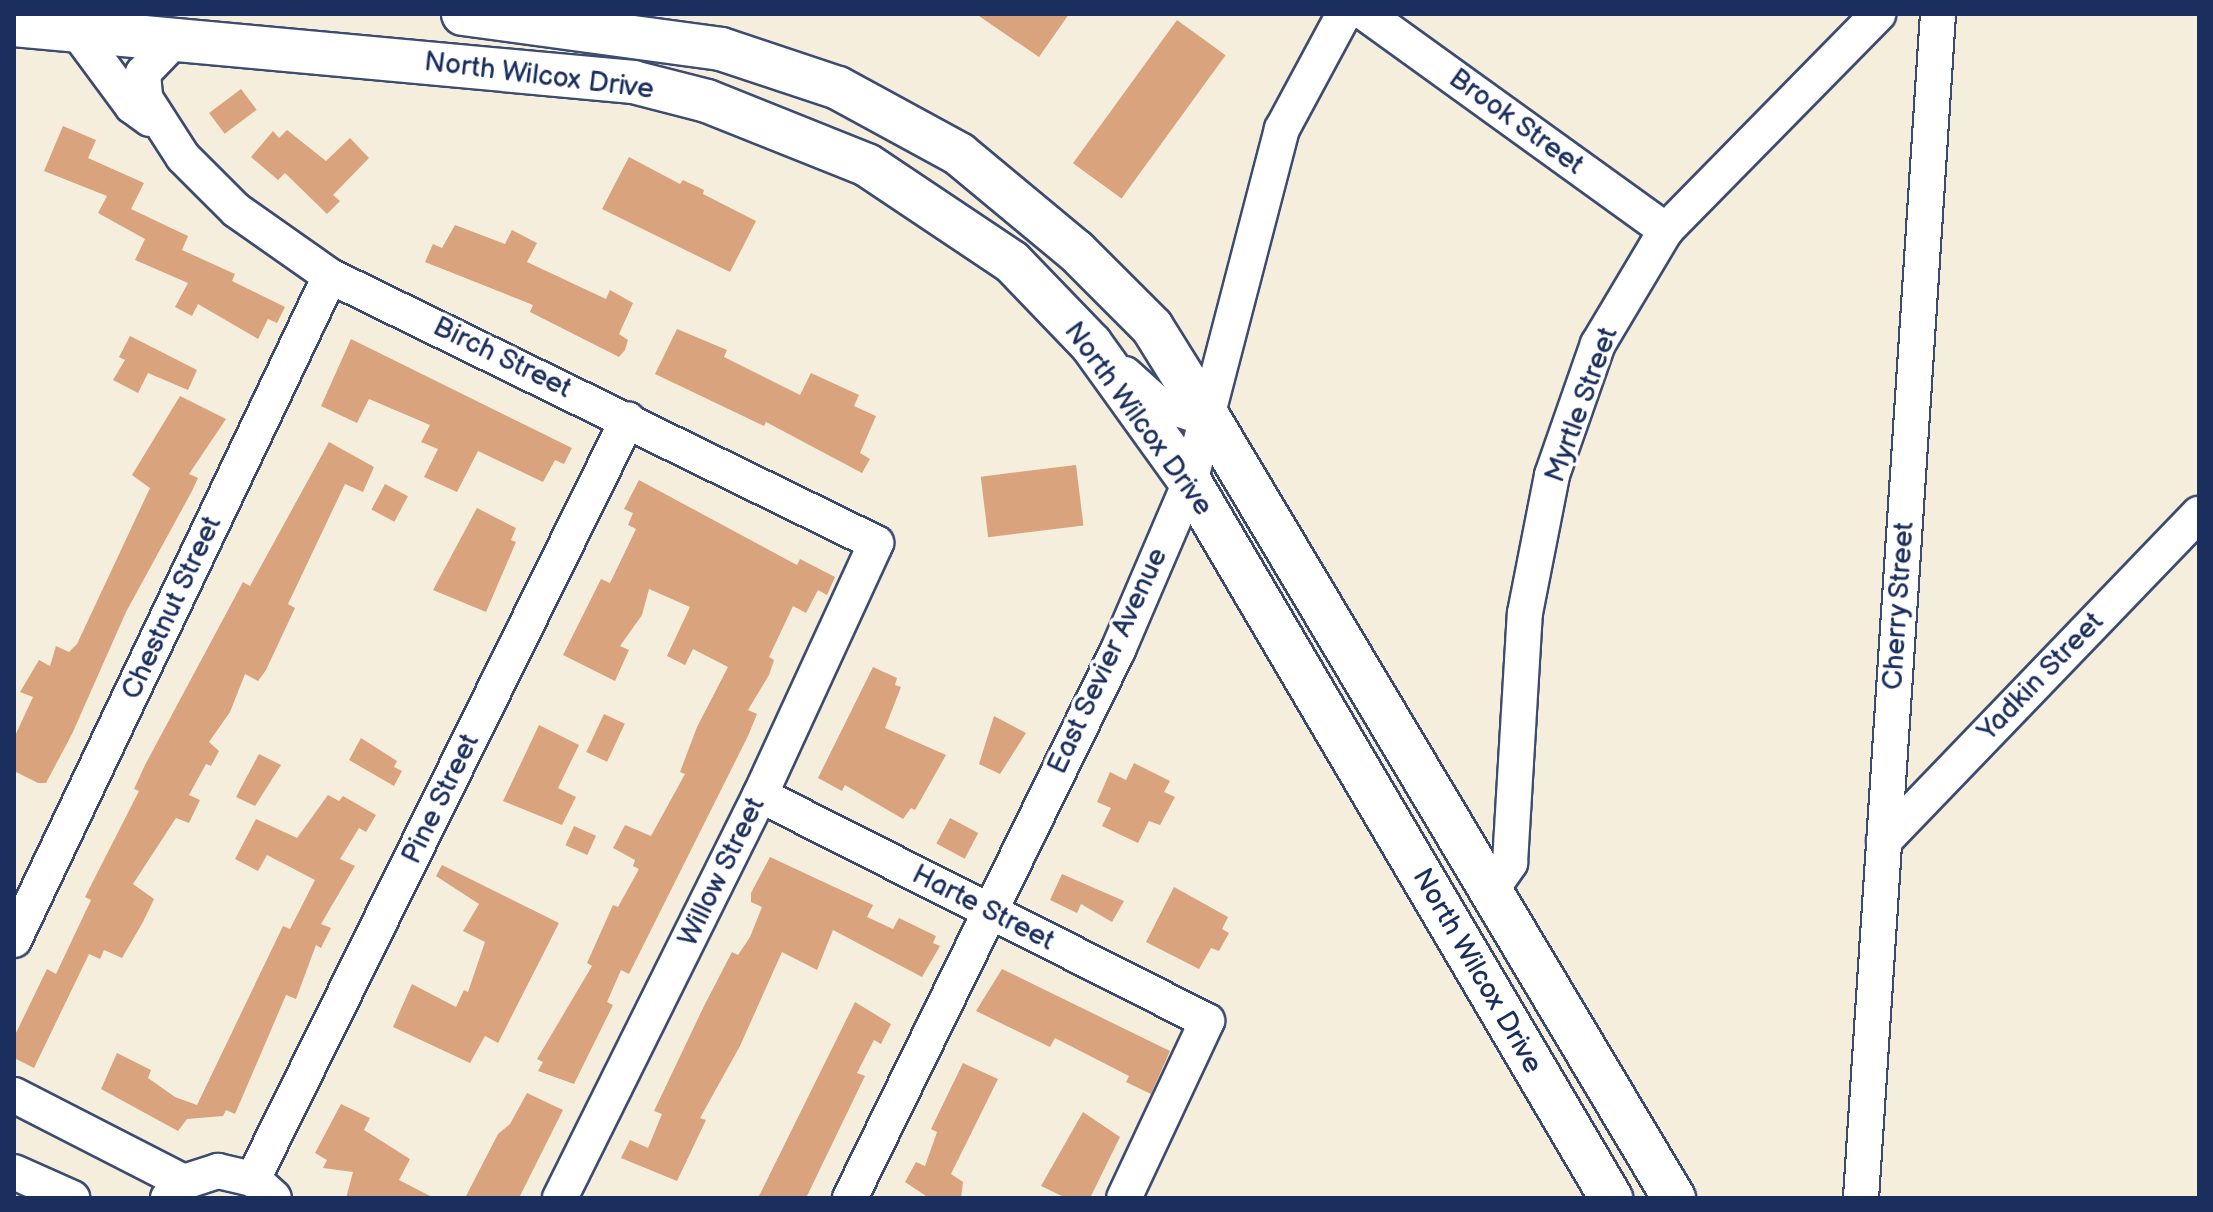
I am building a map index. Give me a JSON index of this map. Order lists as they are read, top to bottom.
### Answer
{
  "streets": {
    "main road": ["North Wilcox Drive"],
    "street": [
      "Brook Street",
      "Birch Street",
      "Myrtle Street",
      "Cherry Street",
      "Chestnut Street",
      "East Sevier Avenue",
      "Yadkin Street",
      "Pine Street",
      "Willow Street",
      "Harte Street"
    ]
  },
  "crossings": [
    ["North Wilcox Drive", "Birch Street"],
    ["North Wilcox Drive", "Myrtle Street"],
    ["North Wilcox Drive", "East Sevier Avenue"],
    ["Brook Street", "Myrtle Street"],
    ["Birch Street", "Chestnut Street"],
    ["Birch Street", "Pine Street"],
    ["Birch Street", "Willow Street"],
    ["Cherry Street", "Yadkin Street"],
    ["East Sevier Avenue", "Harte Street"],
    ["Willow Street", "Harte Street"]
  ]
}
